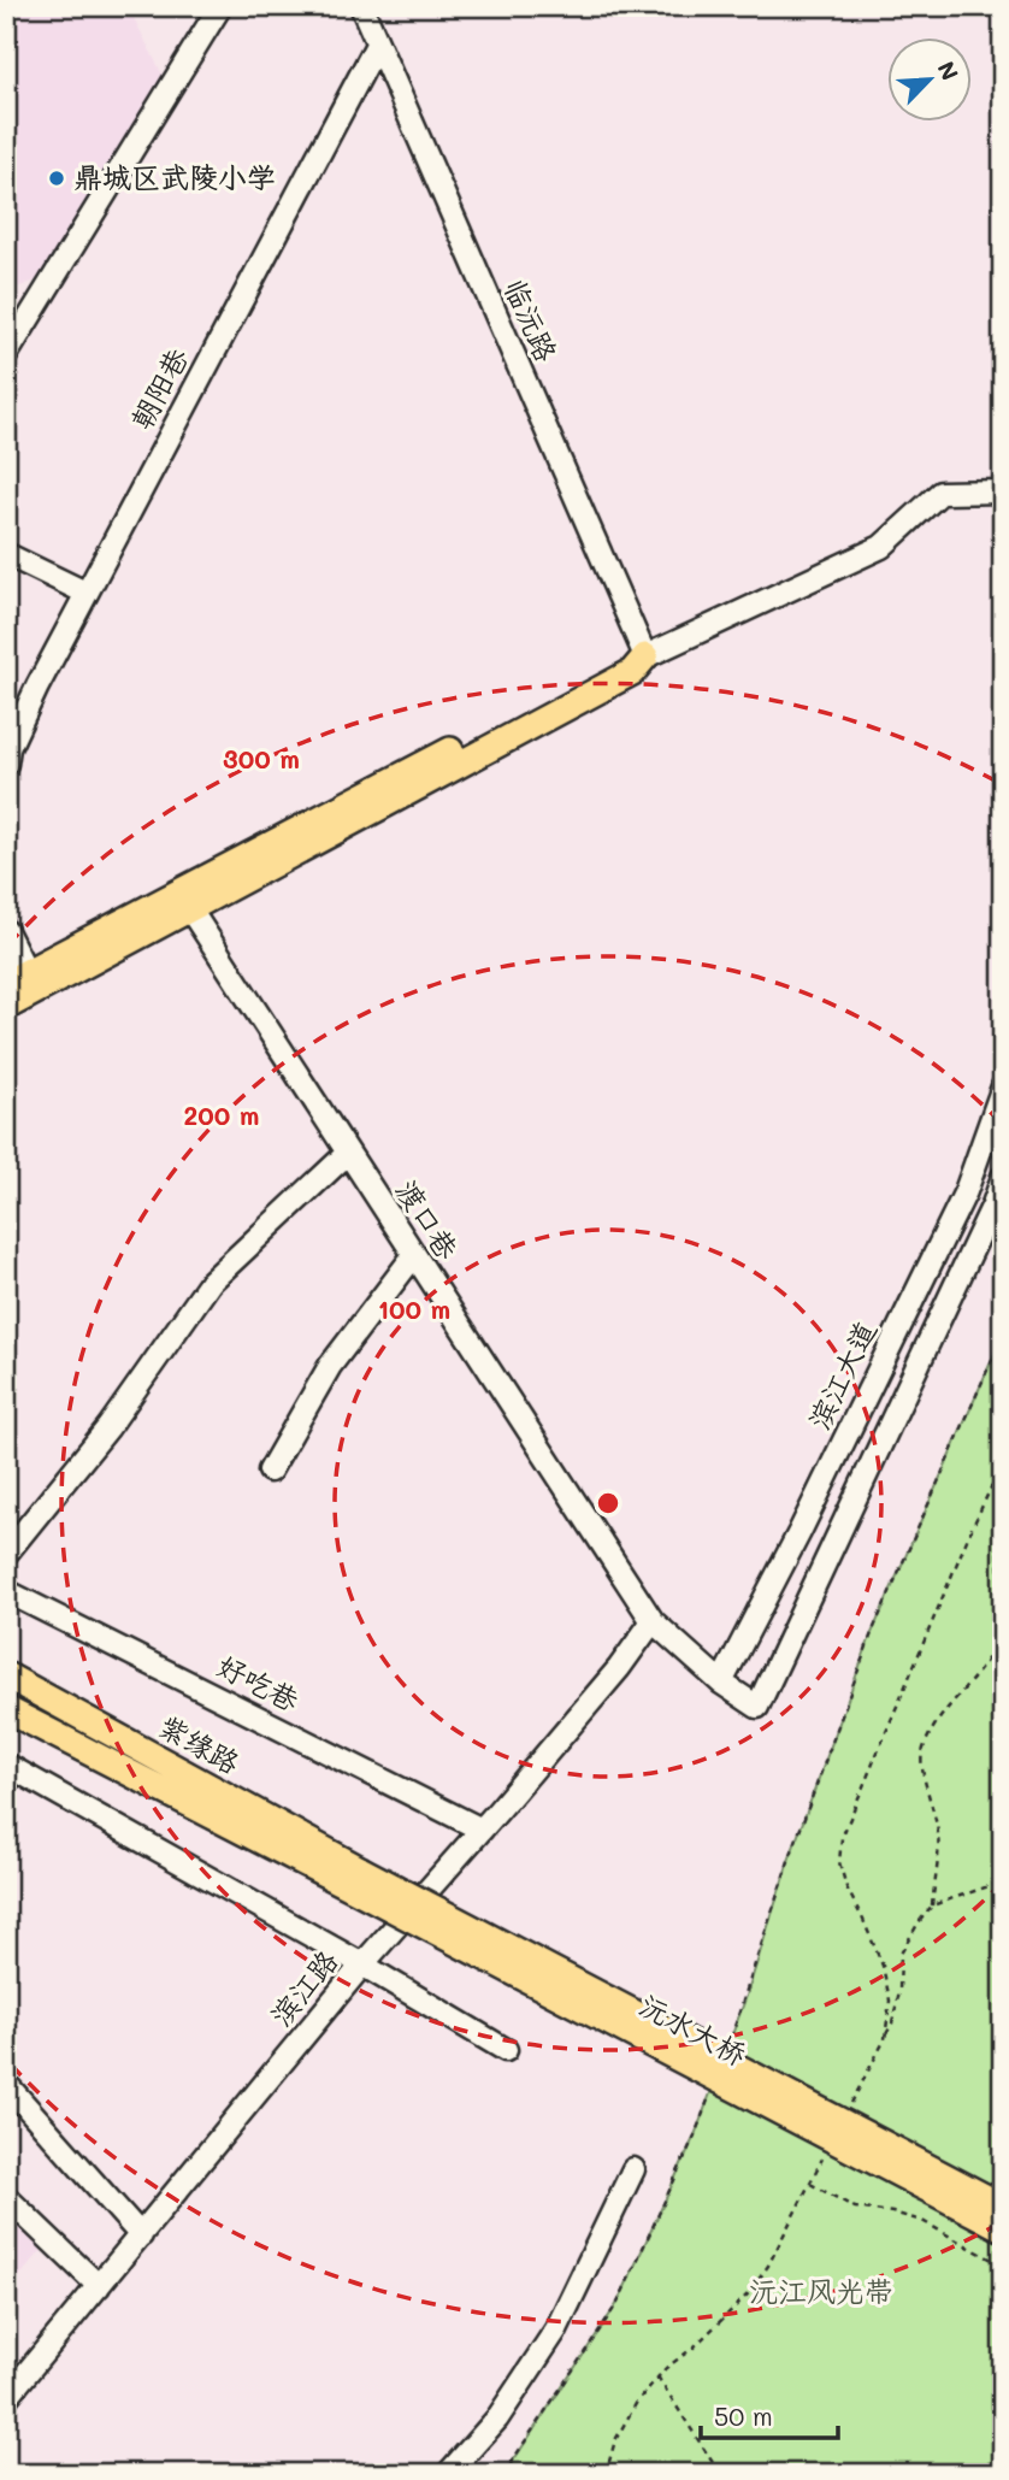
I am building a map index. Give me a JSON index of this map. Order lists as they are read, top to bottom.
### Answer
{
  "streets": {
    "main road": ["紫缘路", "沅水大桥"],
    "street": [
      "临沅路",
      "朝阳巷",
      "渡口巷",
      "滨江大道",
      "好吃巷",
      "滨江路"
    ]
  },
  "crossings": [
    ["临沅路", "朝阳巷"],
    ["渡口巷", "滨江大道"],
    ["渡口巷", "滨江路"],
    ["好吃巷", "滨江路"],
    ["紫缘路", "沅水大桥"]
  ],
  "parks": ["沅江风光带"],
  "places": ["鼎城区武陵小学"],
  "scale_bar": "50 m",
  "north": "top right",
  "rings": ["300 m", "200 m", "100 m"]
}
